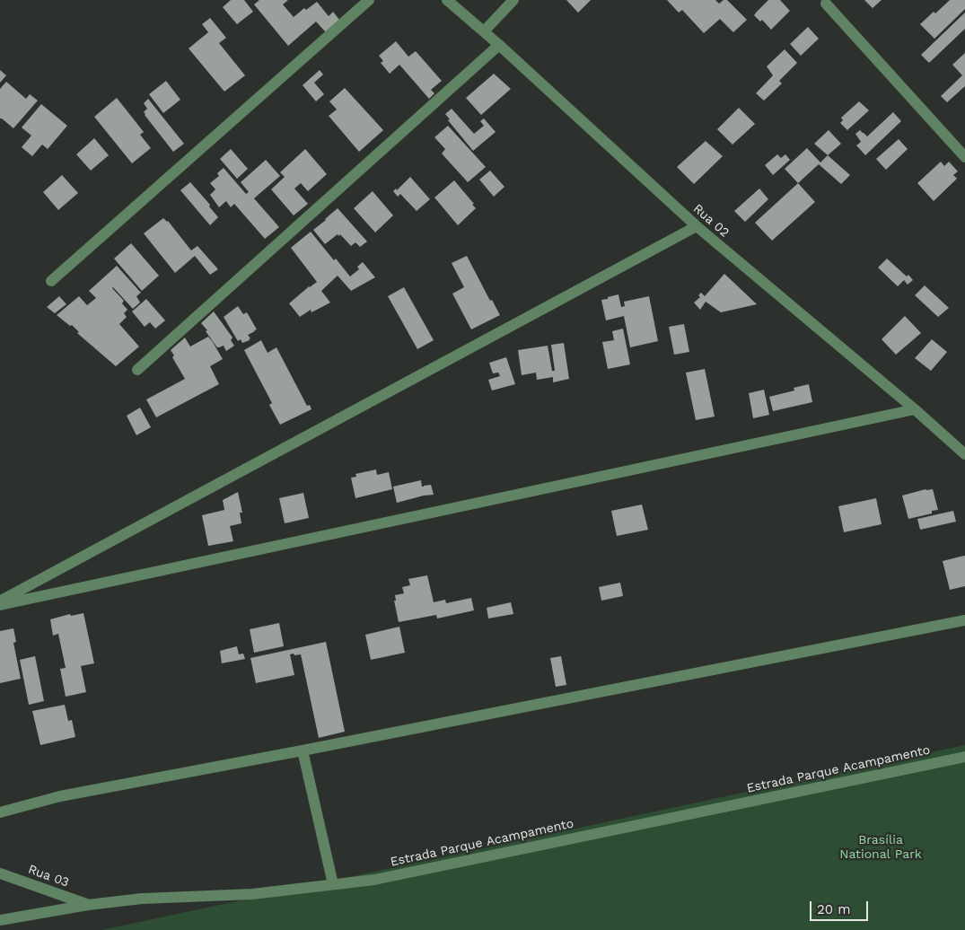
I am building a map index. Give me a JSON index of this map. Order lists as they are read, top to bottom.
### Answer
{
  "streets": {
    "street": ["Rua 02", "Estrada Parque Acampamento", "Rua 03"]
  },
  "crossings": [
    ["Estrada Parque Acampamento", "Rua 03"]
  ],
  "parks": ["Brasília National Park"],
  "scale_bar": "20 m"
}
